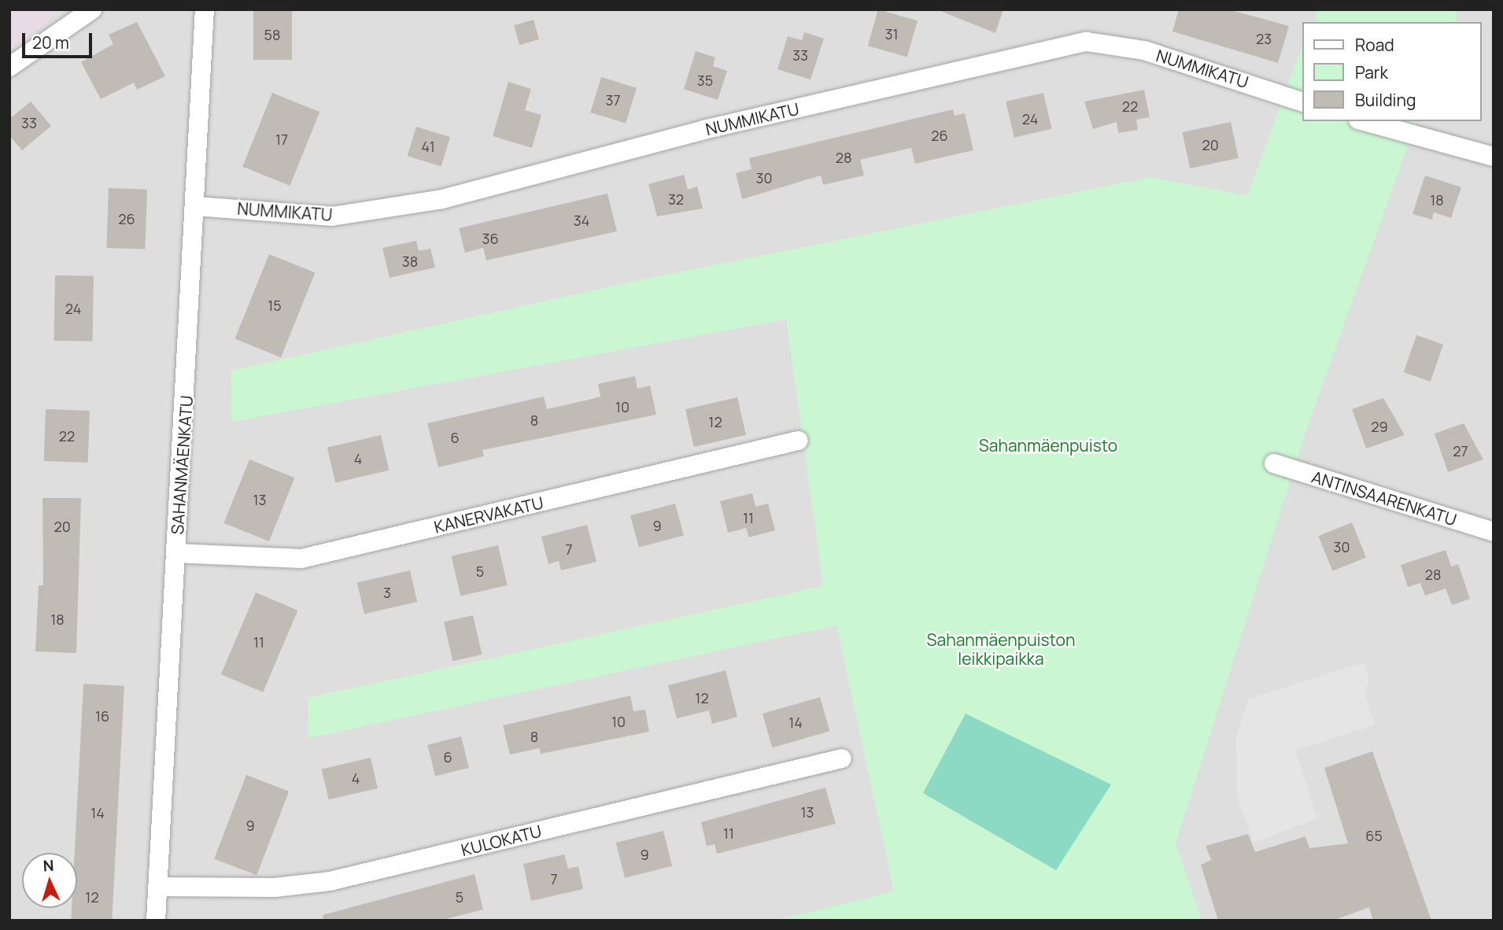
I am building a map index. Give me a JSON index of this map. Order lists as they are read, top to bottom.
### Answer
{
  "streets": {
    "street": [
      "NUMMIKATU",
      "SAHANMÄENKATU",
      "ANTINSAARENKATU",
      "KANERVAKATU",
      "KULOKATU"
    ]
  },
  "crossings": [
    ["NUMMIKATU", "SAHANMÄENKATU"],
    ["SAHANMÄENKATU", "KANERVAKATU"],
    ["SAHANMÄENKATU", "KULOKATU"]
  ],
  "parks": ["Sahanmäenpuisto", "Sahanmäenpuiston leikkipaikka"],
  "house_numbers": [
    "31",
    "58",
    "23",
    "33",
    "35",
    "37",
    "22",
    "24",
    "33",
    "26",
    "17",
    "20",
    "41",
    "28",
    "30",
    "32",
    "18",
    "26",
    "34",
    "36",
    "38",
    "15",
    "24",
    "10",
    "8",
    "12",
    "29",
    "22",
    "6",
    "27",
    "4",
    "13",
    "11",
    "9",
    "20",
    "30",
    "7",
    "5",
    "28",
    "3",
    "18",
    "11",
    "12",
    "16",
    "10",
    "14",
    "8",
    "6",
    "4",
    "13",
    "14",
    "9",
    "11",
    "65",
    "9",
    "7",
    "12",
    "5"
  ],
  "legend": ["Road", "Park", "Building"],
  "scale_bar": "20 m",
  "north": "top"
}
